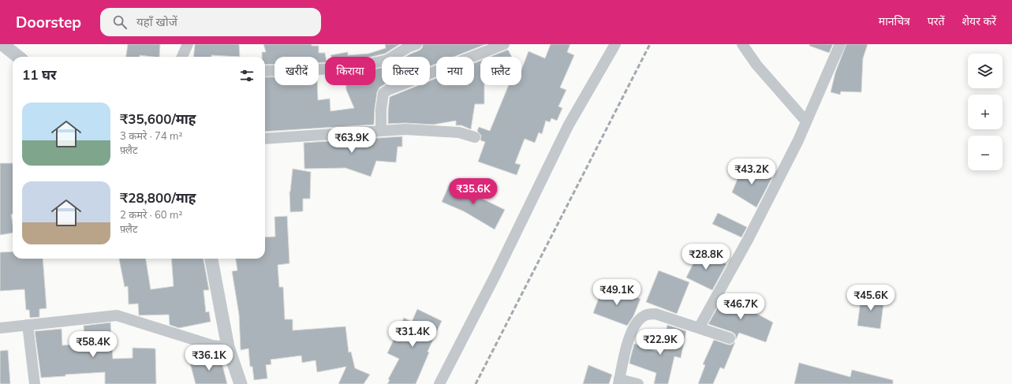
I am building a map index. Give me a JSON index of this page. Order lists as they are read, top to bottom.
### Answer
{
  "page": {
    "header": "Doorstep",
    "search": "यहाँ खोजें",
    "nav": ["मानचित्र", "परतें", "शेयर करें"],
    "map_buttons": ["+", "−"],
    "chip": [
      "खरीदें",
      "किराया",
      "फ़िल्टर",
      "नया",
      "फ़्लैट"
    ],
    "heading": "11 घर",
    "list": [
      {
        "name": "₹35,600/माह",
        "note": "3 कमरे · 74 m² · फ़्लैट"
      },
      {
        "name": "₹28,800/माह",
        "note": "2 कमरे · 60 m² · फ़्लैट"
      }
    ],
    "price": [
      "₹63.9K",
      "₹43.2K",
      "₹35.6K",
      "₹28.8K",
      "₹49.1K",
      "₹45.6K",
      "₹46.7K",
      "₹31.4K",
      "₹22.9K",
      "₹58.4K",
      "₹36.1K"
    ]
  }
}
